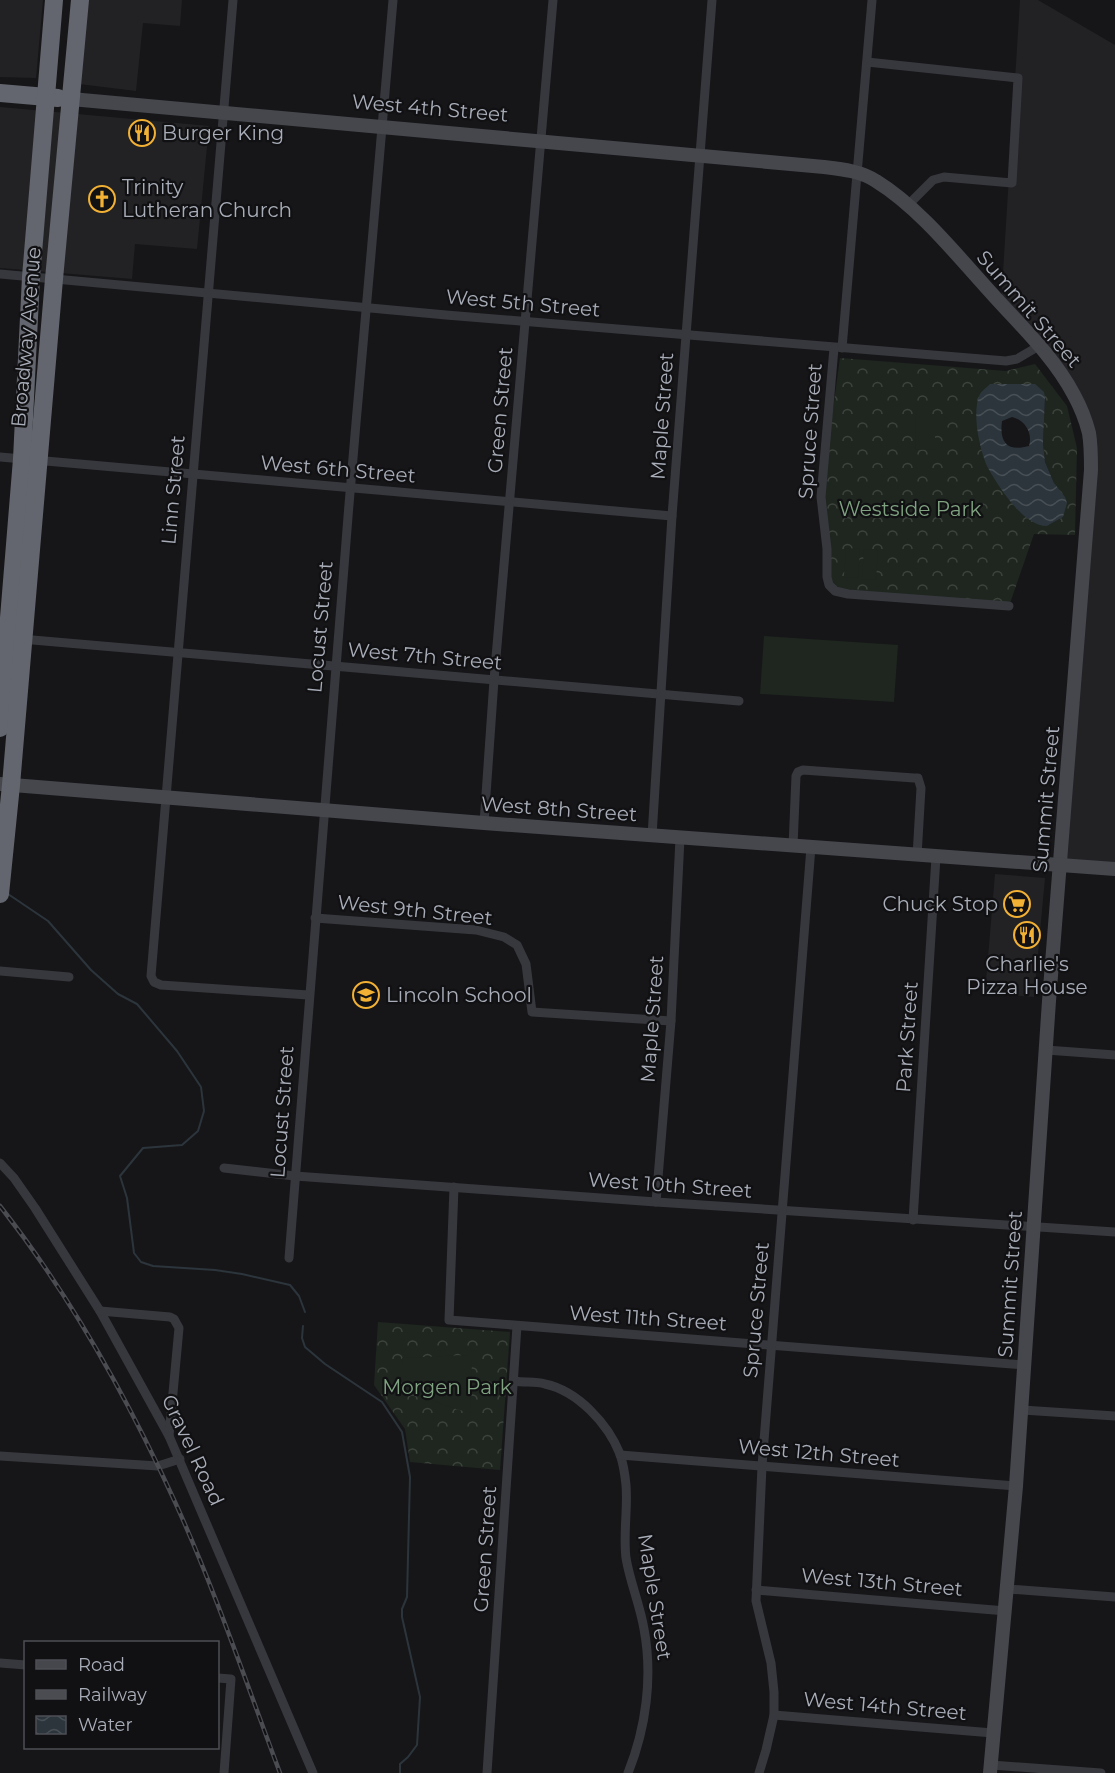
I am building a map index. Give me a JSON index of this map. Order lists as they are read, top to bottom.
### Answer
{
  "streets": {
    "highway": ["West 4th Street", "Broadway Avenue"],
    "street": [
      "West 5th Street",
      "Summit Street",
      "Green Street",
      "Maple Street",
      "Spruce Street",
      "West 6th Street",
      "Linn Street",
      "Locust Street",
      "West 7th Street",
      "West 8th Street",
      "West 9th Street",
      "Park Street",
      "West 10th Street",
      "West 11th Street",
      "Gravel Road",
      "West 12th Street",
      "West 13th Street",
      "West 14th Street"
    ]
  },
  "crossings": [
    ["West 4th Street", "Summit Street"],
    ["West 4th Street", "Broadway Avenue"],
    ["West 4th Street", "Green Street"],
    ["West 4th Street", "Maple Street"],
    ["West 4th Street", "Spruce Street"],
    ["West 4th Street", "Linn Street"],
    ["West 4th Street", "Locust Street"],
    ["West 5th Street", "Summit Street"],
    ["West 5th Street", "Broadway Avenue"],
    ["West 5th Street", "Green Street"],
    ["West 5th Street", "Maple Street"],
    ["West 5th Street", "Spruce Street"],
    ["West 5th Street", "Linn Street"],
    ["West 5th Street", "Locust Street"],
    ["Summit Street", "Spruce Street"],
    ["Summit Street", "West 8th Street"],
    ["Summit Street", "West 10th Street"],
    ["Summit Street", "West 11th Street"],
    ["Summit Street", "West 12th Street"],
    ["Summit Street", "West 13th Street"],
    ["Summit Street", "West 14th Street"],
    ["Broadway Avenue", "West 6th Street"],
    ["Broadway Avenue", "West 7th Street"],
    ["Broadway Avenue", "West 8th Street"],
    ["Green Street", "Maple Street"],
    ["Green Street", "West 6th Street"],
    ["Green Street", "West 7th Street"],
    ["Green Street", "West 8th Street"],
    ["Green Street", "West 11th Street"],
    ["Maple Street", "West 6th Street"],
    ["Maple Street", "West 7th Street"],
    ["Maple Street", "West 8th Street"],
    ["Maple Street", "West 9th Street"],
    ["Maple Street", "West 10th Street"],
    ["Maple Street", "West 12th Street"],
    ["Spruce Street", "West 8th Street"],
    ["Spruce Street", "West 10th Street"],
    ["Spruce Street", "West 11th Street"],
    ["Spruce Street", "West 12th Street"],
    ["Spruce Street", "West 13th Street"],
    ["Spruce Street", "West 14th Street"],
    ["West 6th Street", "Linn Street"],
    ["West 6th Street", "Locust Street"],
    ["Linn Street", "Locust Street"],
    ["Linn Street", "West 7th Street"],
    ["Linn Street", "West 8th Street"],
    ["Locust Street", "West 7th Street"],
    ["Locust Street", "West 8th Street"],
    ["Locust Street", "West 9th Street"],
    ["Locust Street", "West 10th Street"],
    ["West 8th Street", "Park Street"],
    ["Park Street", "West 10th Street"],
    ["West 10th Street", "West 11th Street"]
  ],
  "parks": ["Westside Park", "Morgen Park"],
  "places": {
    "restaurant": ["Burger King", "Charlie's Pizza House"],
    "church": ["Trinity Lutheran Church"],
    "supermarket": ["Chuck Stop"],
    "school or university": ["Lincoln School"]
  },
  "legend": ["Road", "Railway", "Water"]
}
